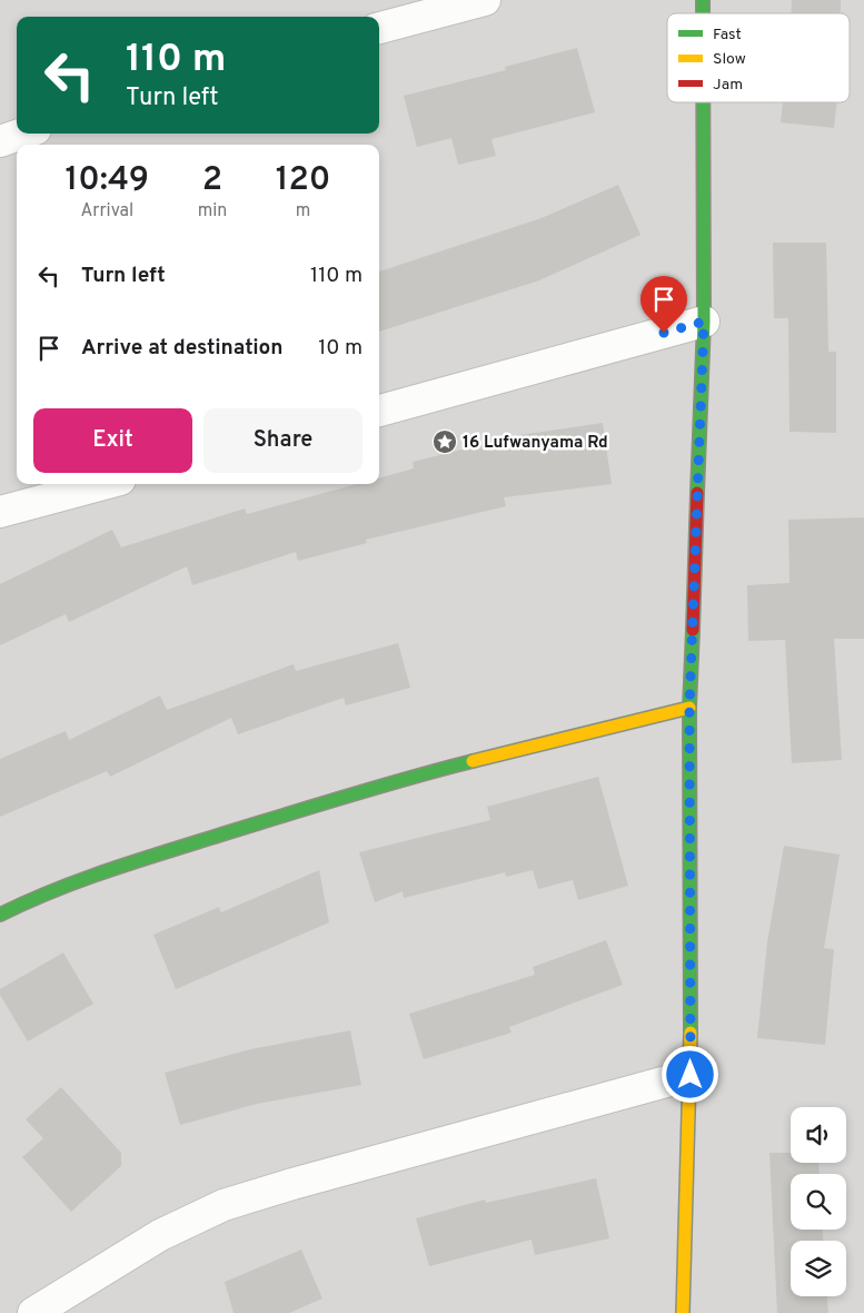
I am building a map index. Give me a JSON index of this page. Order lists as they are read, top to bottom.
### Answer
{
  "places": {
    "place": ["16 Lufwanyama Rd"]
  },
  "legend": ["Fast", "Slow", "Jam"],
  "page": {
    "turn": ["110 m", "Turn left"],
    "eta": [
      "10:49",
      "Arrival",
      "2",
      "min",
      "120",
      "m"
    ],
    "list": [
      {
        "name": "Turn left",
        "value": "110 m"
      },
      {
        "name": "Arrive at destination",
        "value": "10 m"
      }
    ],
    "buttons": ["Exit", "Share"]
  }
}
